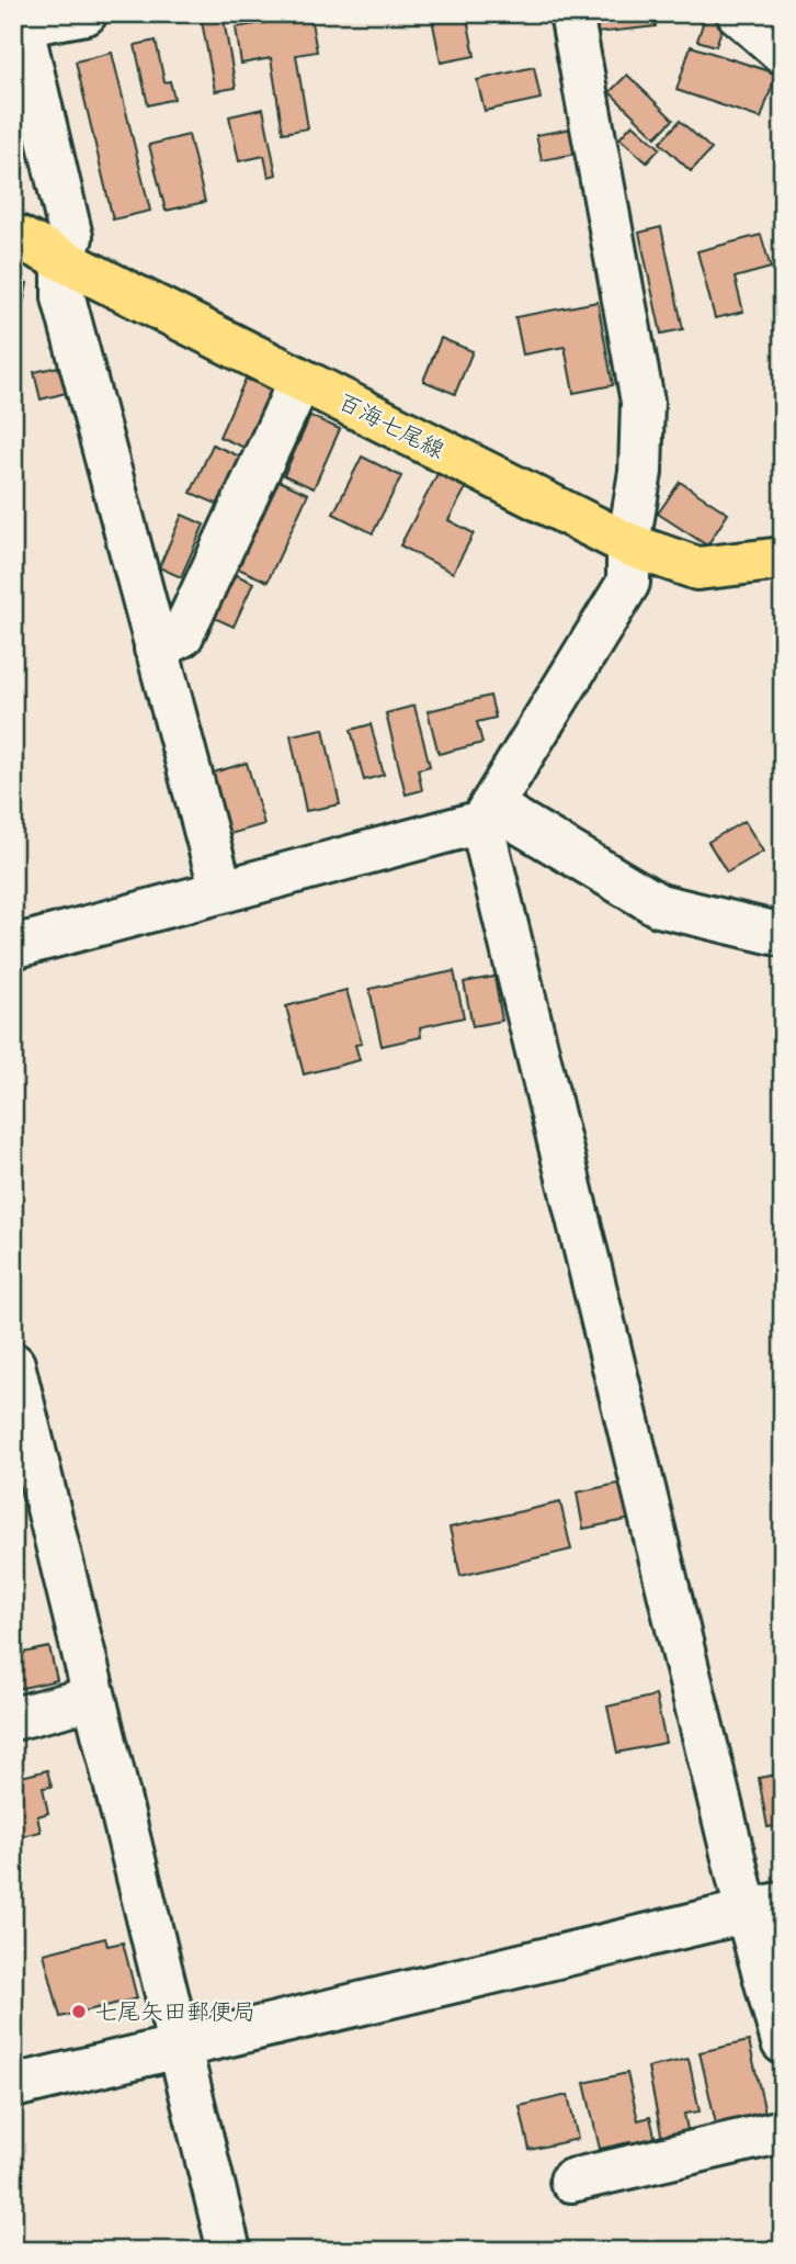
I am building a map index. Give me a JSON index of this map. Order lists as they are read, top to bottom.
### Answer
{
  "streets": {
    "main road": ["百海七尾線"]
  },
  "places": ["七尾矢田郵便局"]
}
